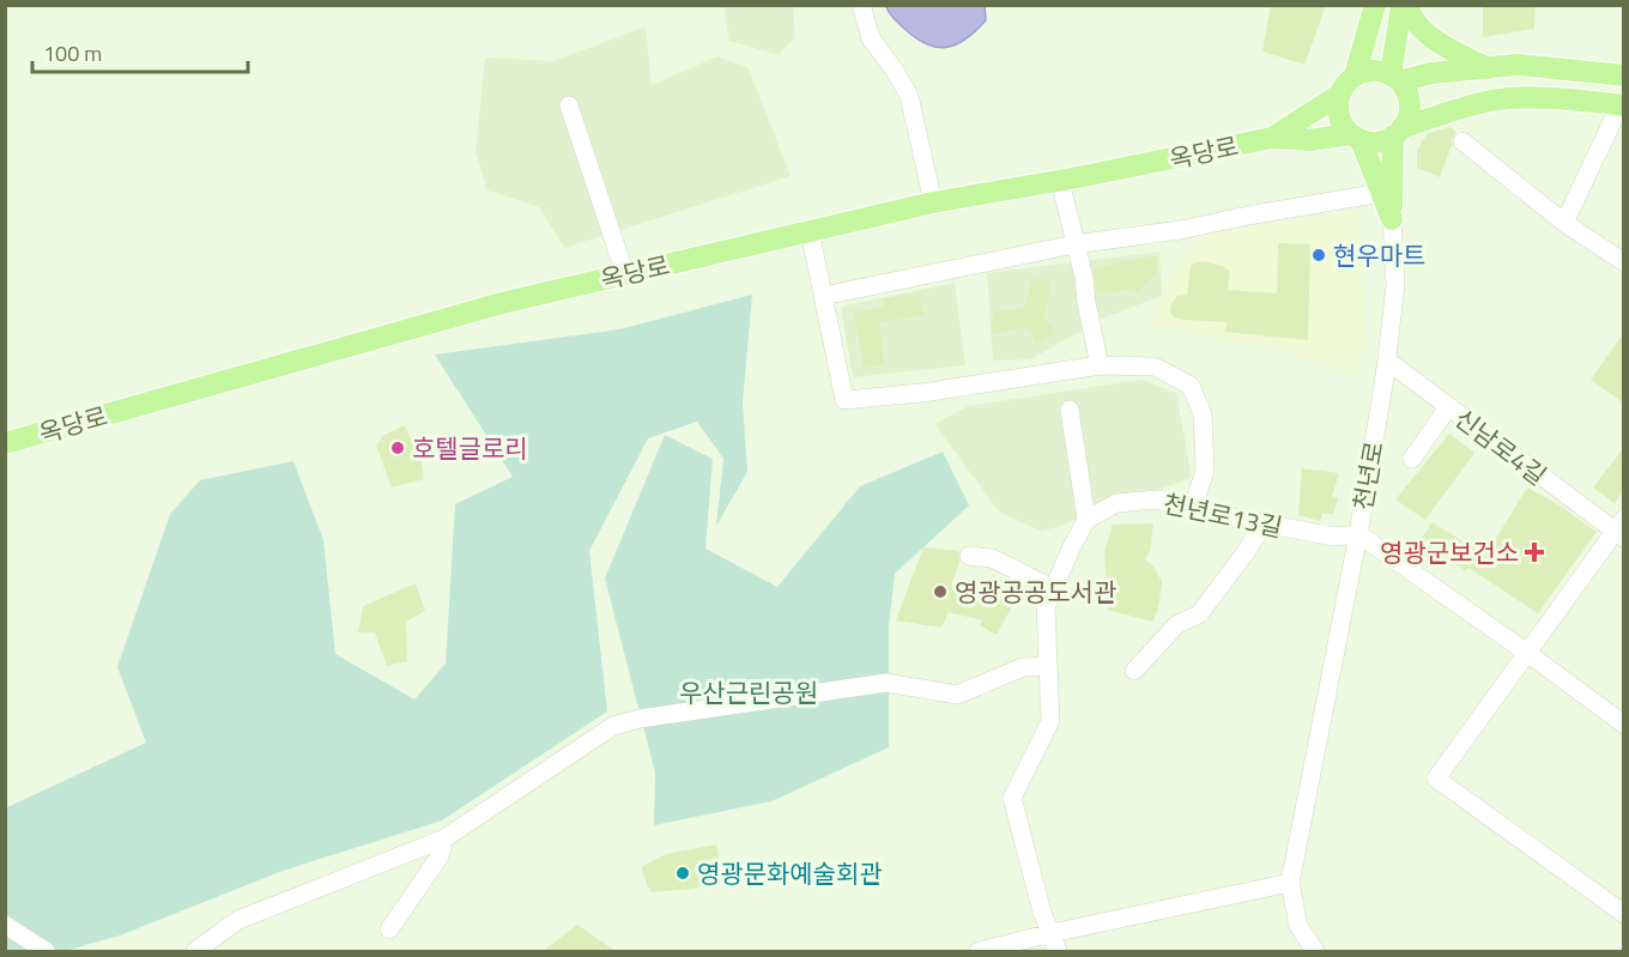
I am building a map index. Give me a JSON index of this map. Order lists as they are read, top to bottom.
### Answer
{
  "streets": {
    "main road": ["옥당로"],
    "street": ["신남로4길", "천년로", "천년로13길"]
  },
  "crossings": [
    ["신남로4길", "천년로"],
    ["천년로", "천년로13길"]
  ],
  "parks": ["우산근린공원"],
  "places": {
    "other": [
      "현우마트",
      "호텔글로리",
      "영광공공도서관",
      "영광문화예술회관"
    ],
    "health": ["영광군보건소"]
  },
  "scale_bar": "100 m"
}
